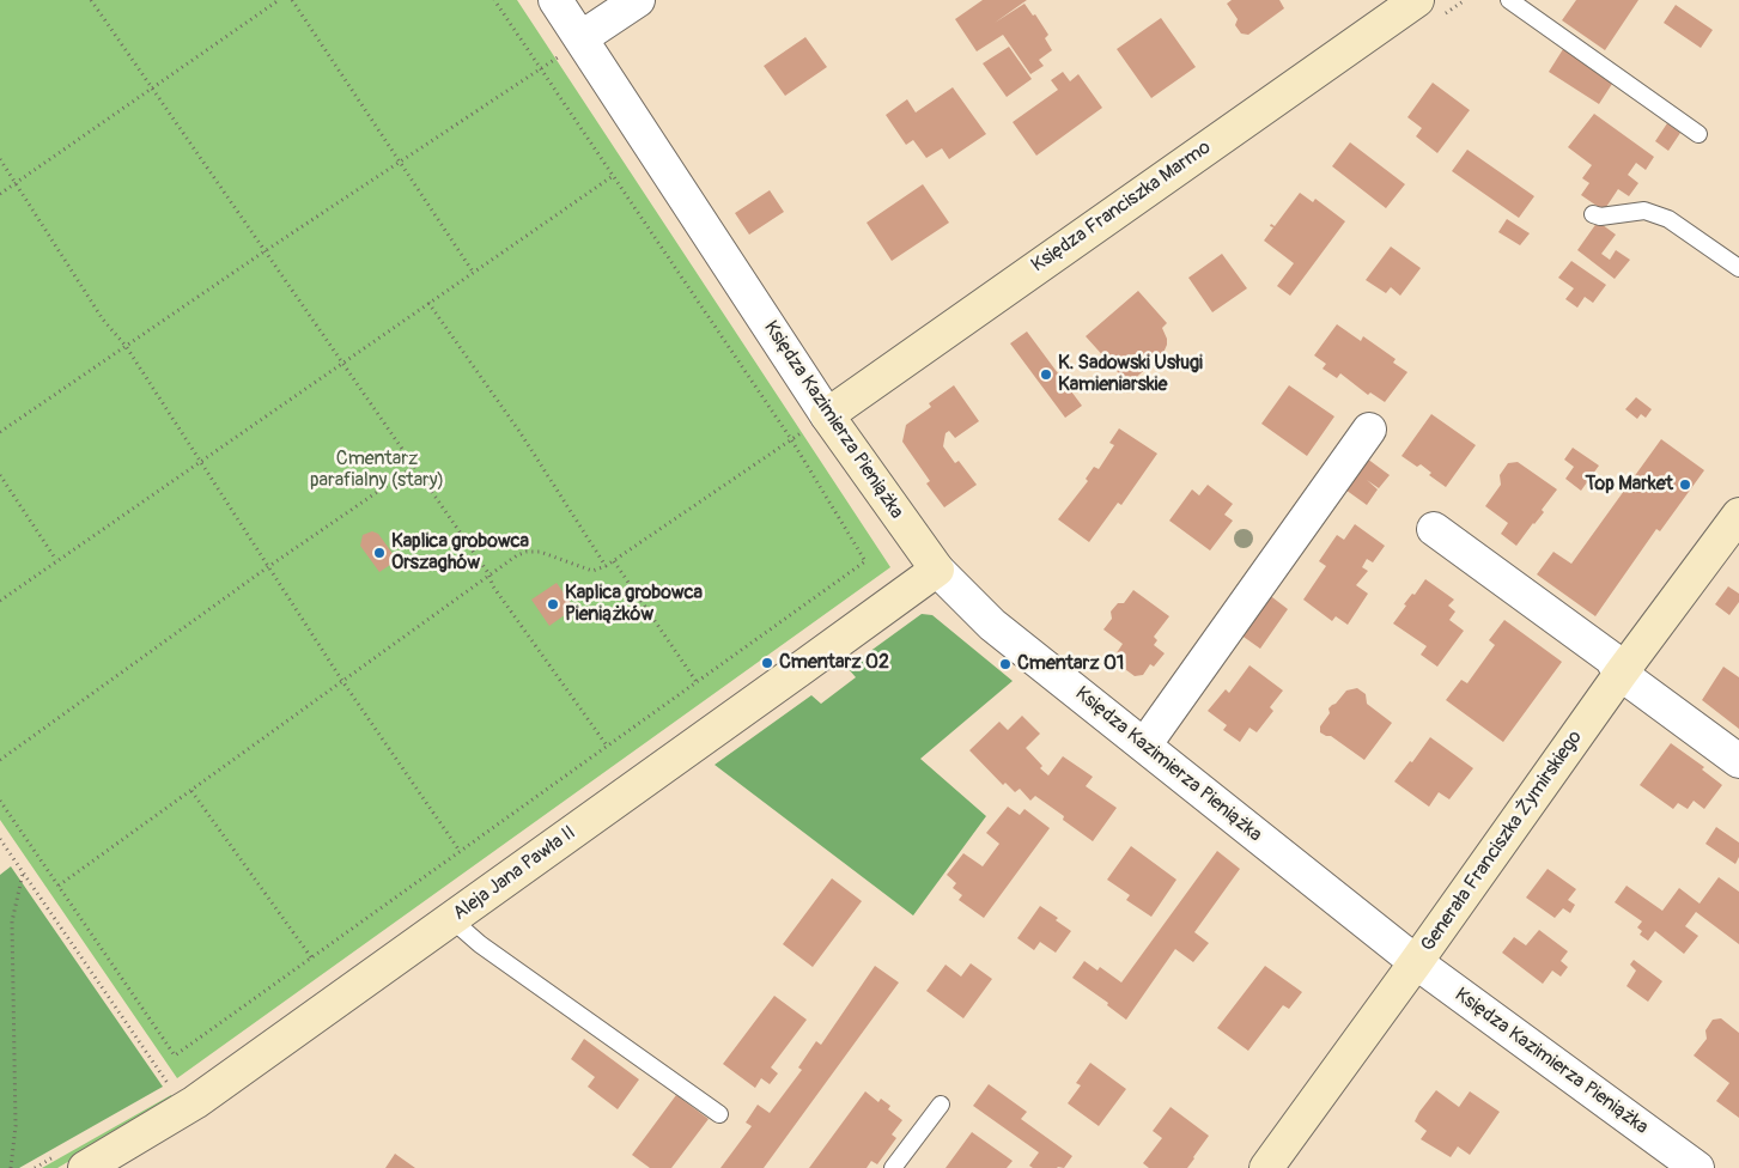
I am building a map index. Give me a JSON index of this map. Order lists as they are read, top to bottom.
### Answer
{
  "streets": {
    "street": [
      "Księdza Franciszka Marmo",
      "Księdza Kazimierza Pieniążka",
      "Generała Franciszka Żymirskiego",
      "Aleja Jana Pawła II"
    ]
  },
  "crossings": [
    ["Księdza Franciszka Marmo", "Księdza Kazimierza Pieniążka"],
    ["Księdza Kazimierza Pieniążka", "Generała Franciszka Żymirskiego"],
    ["Księdza Kazimierza Pieniążka", "Aleja Jana Pawła II"]
  ],
  "parks": ["Cmentarz parafialny (stary)"],
  "places": [
    "K. Sadowski Usługi Kamieniarskie",
    "Top Market",
    "Kaplica grobowca Orszaghów",
    "Kaplica grobowca Pieniążków",
    "Cmentarz 02",
    "Cmentarz 01"
  ]
}
